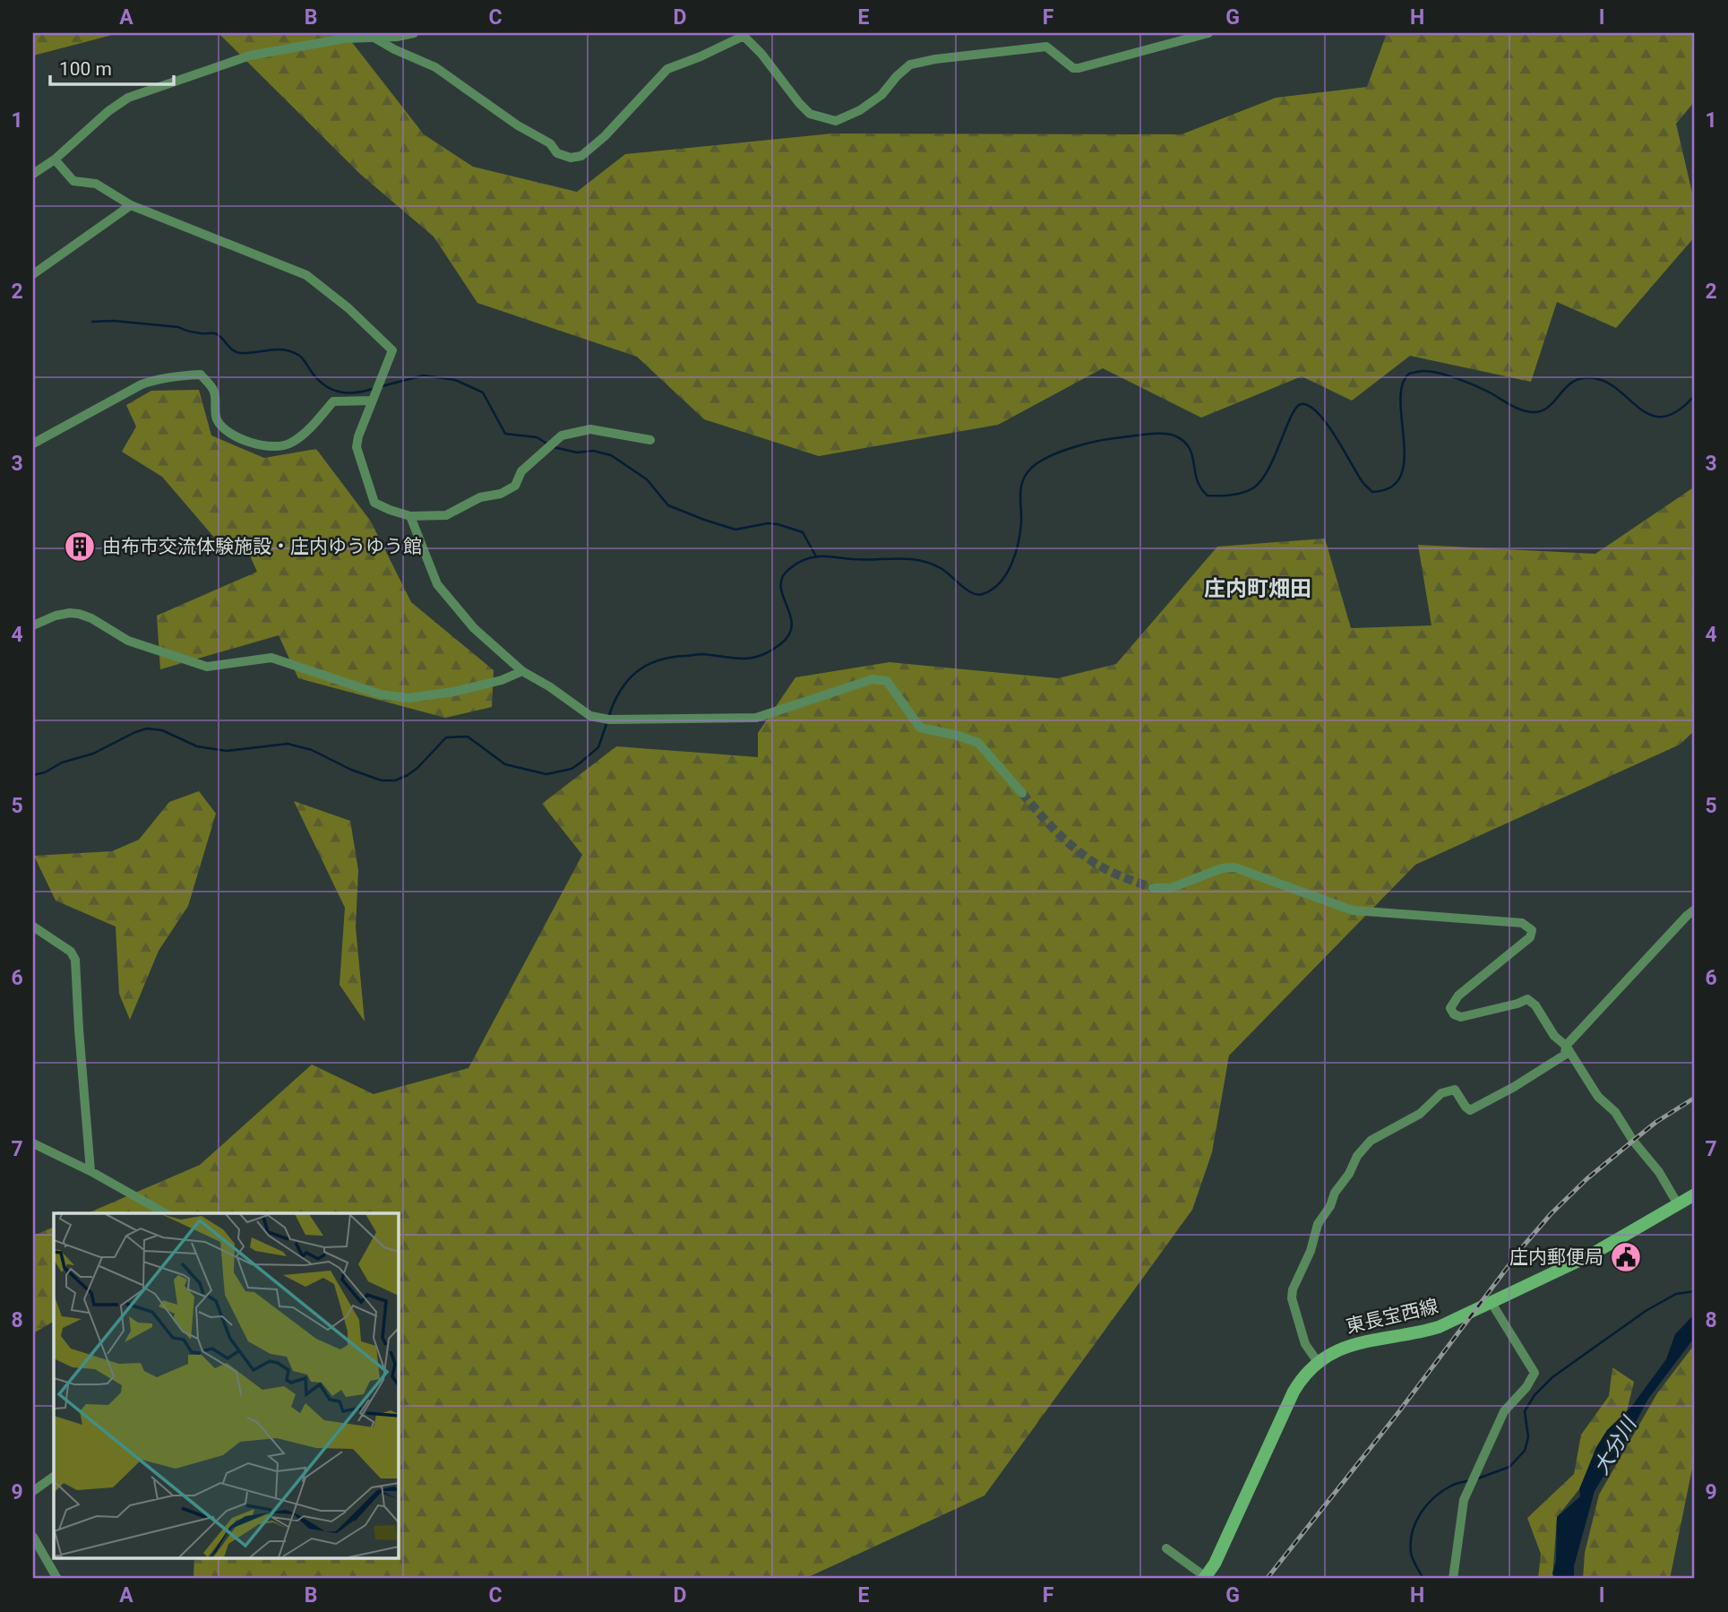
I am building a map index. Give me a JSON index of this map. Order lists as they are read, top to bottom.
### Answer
{
  "streets": {
    "main road": ["東長宝西線"]
  },
  "districts": ["庄内町畑田"],
  "water": ["大分川"],
  "places": {
    "building": ["由布市交流体験施設・庄内ゆうゆう館"],
    "public building": ["庄内郵便局"]
  },
  "scale_bar": "100 m",
  "grid": {
    "columns": [
      "A",
      "B",
      "C",
      "D",
      "E",
      "F",
      "G",
      "H",
      "I"
    ],
    "rows": [
      "1",
      "2",
      "3",
      "4",
      "5",
      "6",
      "7",
      "8",
      "9"
    ]
  }
}
